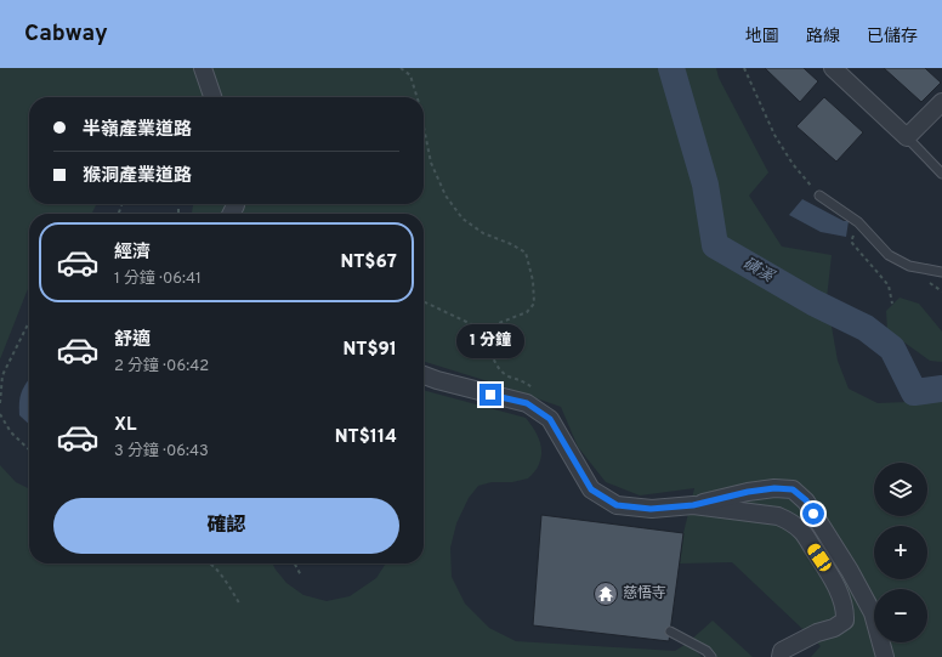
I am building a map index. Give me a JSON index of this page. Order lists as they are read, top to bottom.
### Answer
{
  "water": ["磺溪"],
  "places": {
    "temple": ["慈悟寺"]
  },
  "page": {
    "header": "Cabway",
    "nav": ["地圖", "路線", "已儲存"],
    "banner": ["半嶺產業道路", "猴洞產業道路"],
    "list": [
      {
        "name": "經濟",
        "note": "1 分鐘 · 06:41",
        "value": "NT$67"
      },
      {
        "name": "舒適",
        "note": "2 分鐘 · 06:42",
        "value": "NT$91"
      },
      {
        "name": "XL",
        "note": "3 分鐘 · 06:43",
        "value": "NT$114"
      }
    ],
    "bubble": "1 分鐘",
    "map_buttons": ["+", "−"],
    "buttons": "確認"
  }
}
